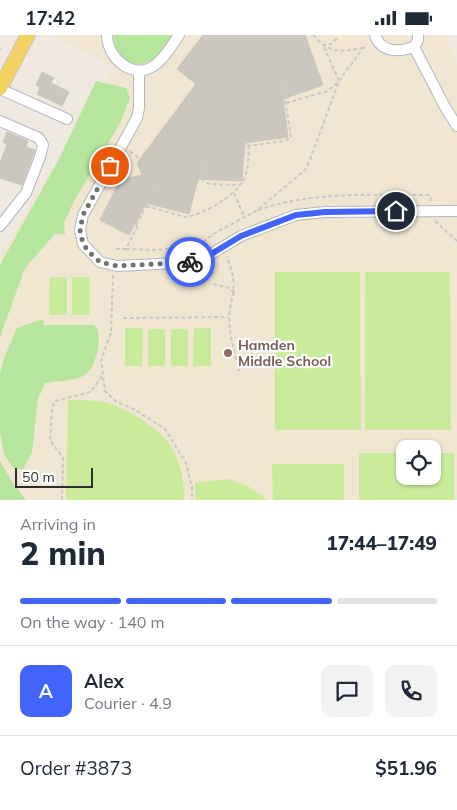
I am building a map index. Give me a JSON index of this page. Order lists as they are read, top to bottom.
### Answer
{
  "places": ["Hamden Middle School"],
  "scale_bar": "50 m",
  "page": {
    "status": "17:42",
    "scale": "50 m",
    "heading": ["2 min", "Arriving in", "17:44–17:49"],
    "panel": [
      "Alex",
      "Courier · 4.9",
      "Order #3873",
      "$51.96"
    ],
    "bar": "On the way · 140 m",
    "round": "A"
  }
}
